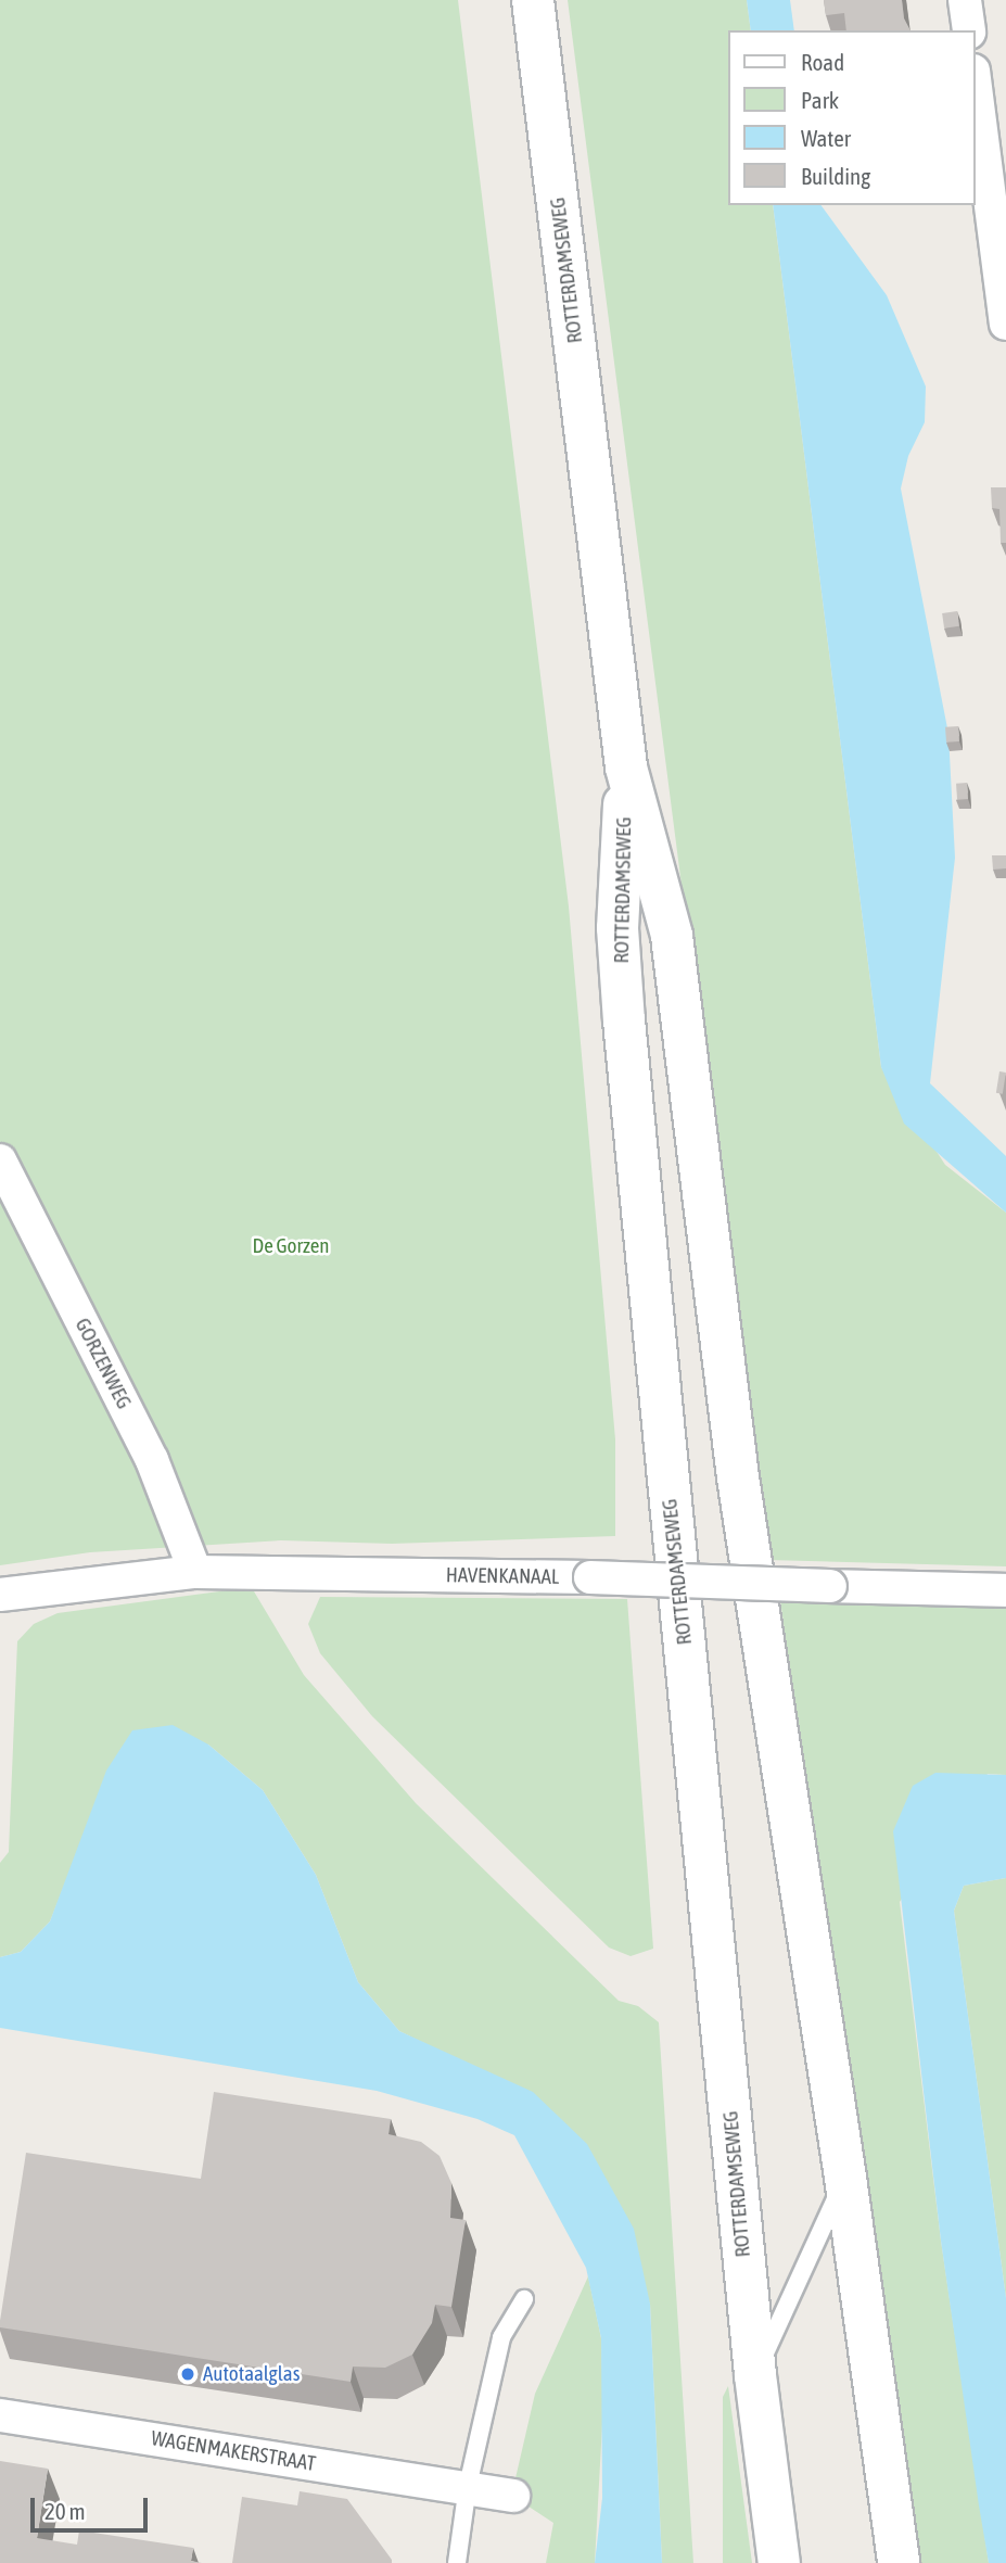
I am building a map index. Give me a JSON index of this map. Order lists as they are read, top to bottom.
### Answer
{
  "streets": {
    "main road": ["ROTTERDAMSEWEG"],
    "street": ["GORZENWEG", "HAVENKANAAL", "WAGENMAKERSTRAAT"]
  },
  "crossings": [
    ["GORZENWEG", "HAVENKANAAL"]
  ],
  "parks": ["De Gorzen"],
  "places": ["Autotaalglas"],
  "legend": [
    "Road",
    "Park",
    "Water",
    "Building"
  ],
  "scale_bar": "20 m"
}
